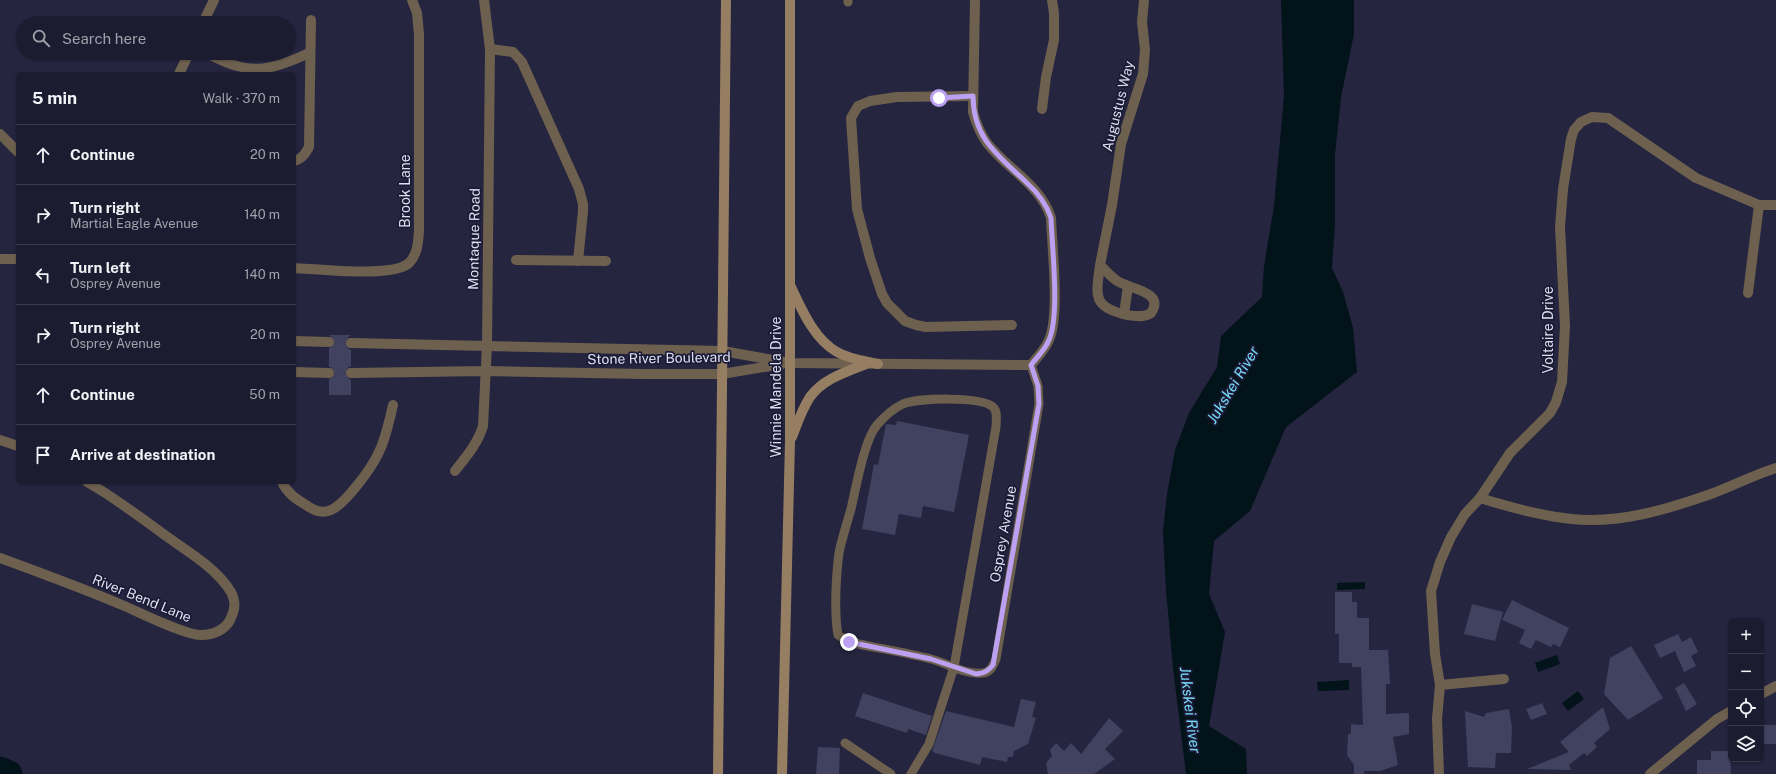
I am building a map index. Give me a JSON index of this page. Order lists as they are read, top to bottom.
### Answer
{
  "streets": {
    "main road": ["Winnie Mandela Drive"],
    "street": [
      "Augustus Way",
      "Brook Lane",
      "Montaque Road",
      "Voltaire Drive",
      "Stone River Boulevard",
      "River Bend Lane"
    ],
    "lane": ["Osprey Avenue"]
  },
  "crossings": [
    ["Montaque Road", "Stone River Boulevard"],
    ["Stone River Boulevard", "Winnie Mandela Drive"]
  ],
  "water": ["Jukskei River"],
  "page": {
    "search": "Search here",
    "heading": ["5 min", "Walk · 370 m"],
    "list": [
      ["Continue", "20 m"],
      ["Turn right", "Martial Eagle Avenue", "140 m"],
      ["Turn left", "Osprey Avenue", "140 m"],
      ["Turn right", "Osprey Avenue", "20 m"],
      ["Continue", "50 m"],
      "Arrive at destination"
    ],
    "map_buttons": ["+", "−"]
  }
}
